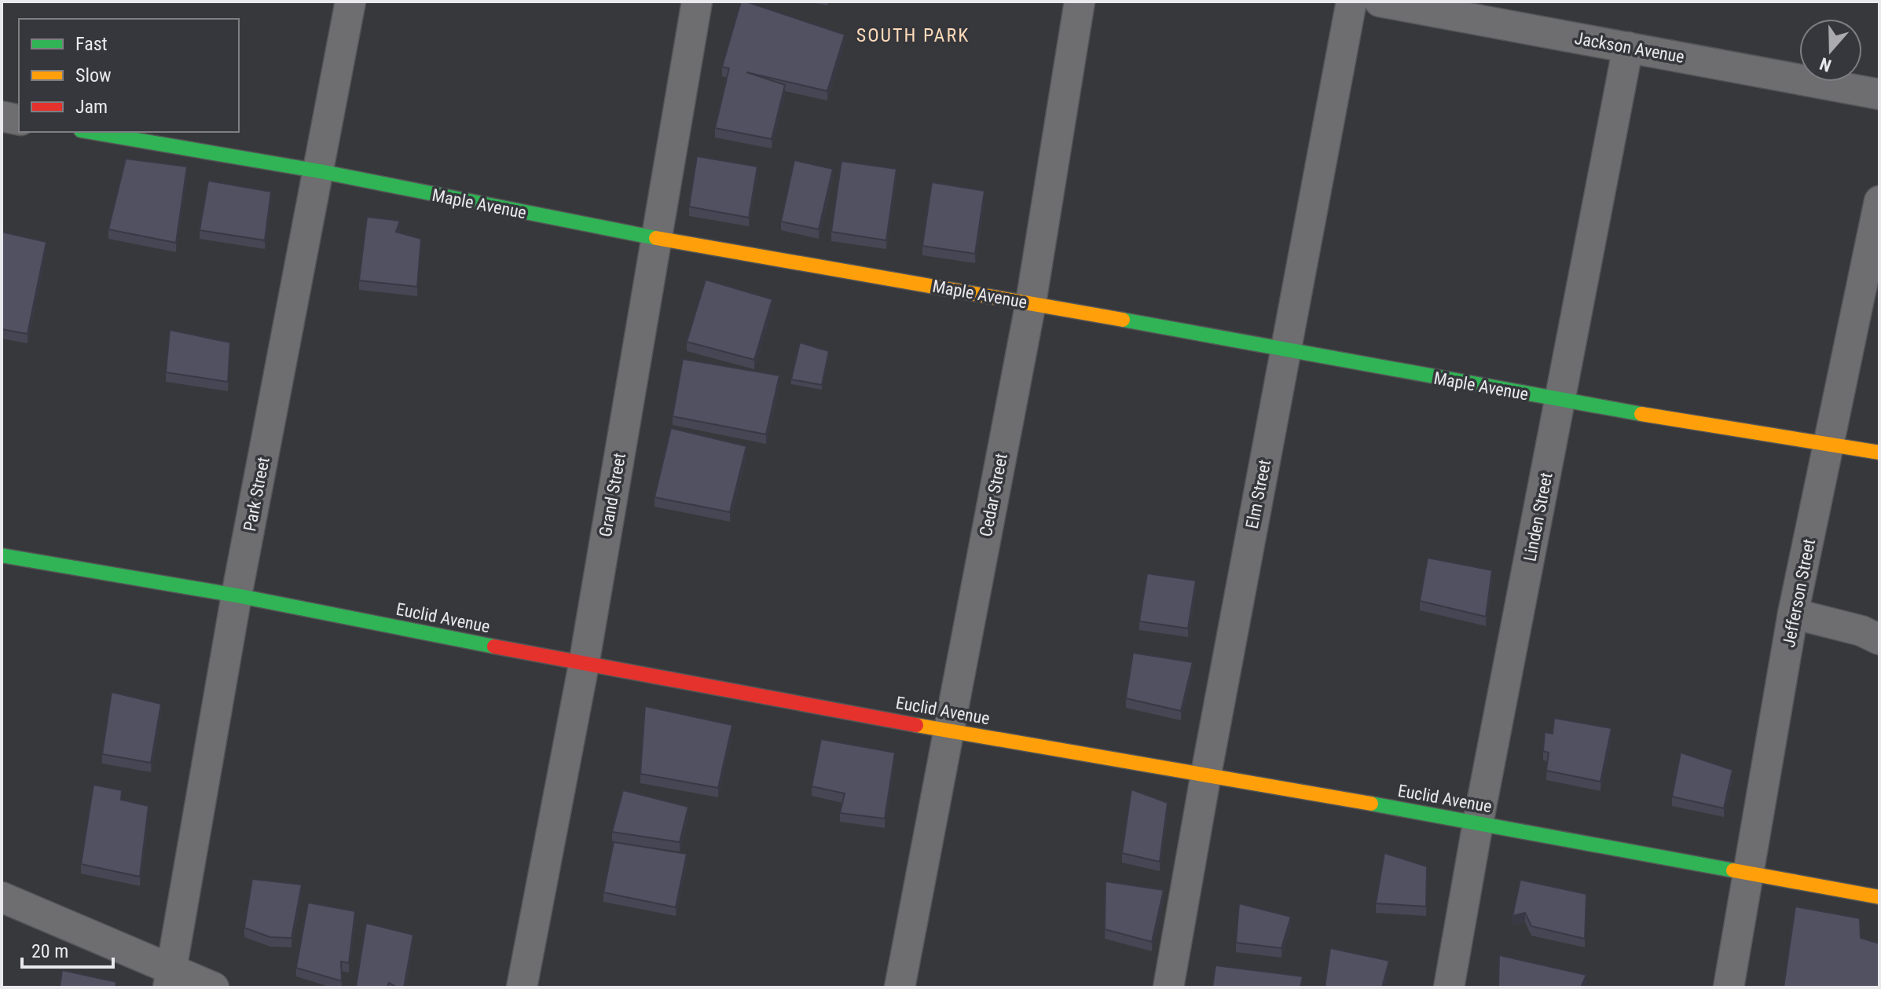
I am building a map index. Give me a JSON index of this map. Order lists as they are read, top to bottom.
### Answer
{
  "streets": {
    "street": [
      "Jackson Avenue",
      "Maple Avenue",
      "Park Street",
      "Elm Street",
      "Grand Street",
      "Cedar Street",
      "Linden Street",
      "Jefferson Street",
      "Euclid Avenue"
    ]
  },
  "crossings": [
    ["Jackson Avenue", "Linden Street"],
    ["Maple Avenue", "Park Street"],
    ["Maple Avenue", "Elm Street"],
    ["Maple Avenue", "Grand Street"],
    ["Maple Avenue", "Cedar Street"],
    ["Maple Avenue", "Linden Street"],
    ["Maple Avenue", "Jefferson Street"],
    ["Park Street", "Euclid Avenue"],
    ["Elm Street", "Euclid Avenue"],
    ["Grand Street", "Euclid Avenue"],
    ["Cedar Street", "Euclid Avenue"],
    ["Linden Street", "Euclid Avenue"],
    ["Jefferson Street", "Euclid Avenue"]
  ],
  "districts": ["SOUTH PARK"],
  "legend": ["Fast", "Slow", "Jam"],
  "scale_bar": "20 m",
  "north": "bottom"
}
